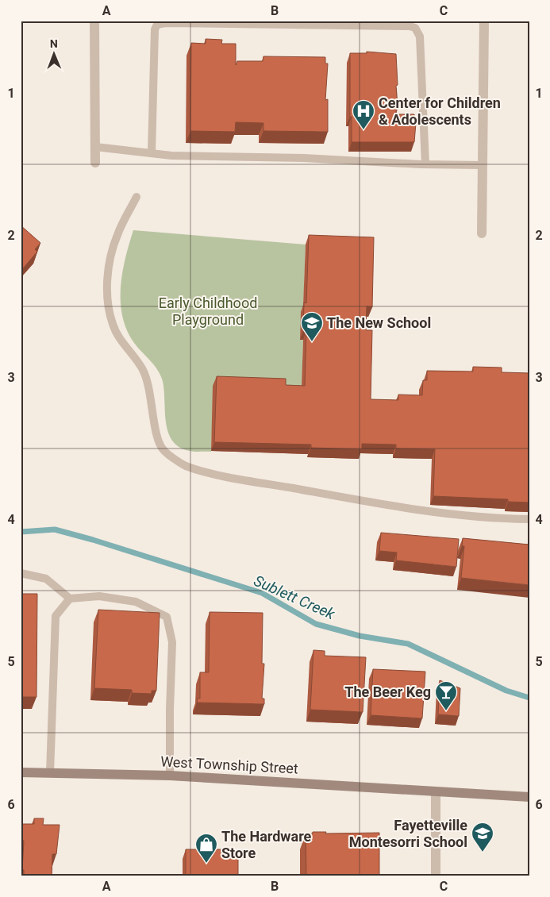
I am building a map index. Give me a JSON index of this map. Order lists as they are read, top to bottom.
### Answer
{
  "streets": {
    "street": ["West Township Street"]
  },
  "water": ["Sublett Creek"],
  "parks": ["Early Childhood Playground"],
  "places": {
    "hospital": ["Center for Children & Adolescents"],
    "school or university": ["The New School", "Fayetteville Montesorri School"],
    "bar": ["The Beer Keg"],
    "shop": ["The Hardware Store"]
  },
  "north": "top",
  "grid": {
    "columns": ["A", "B", "C"],
    "rows": [
      "1",
      "2",
      "3",
      "4",
      "5",
      "6"
    ]
  }
}
